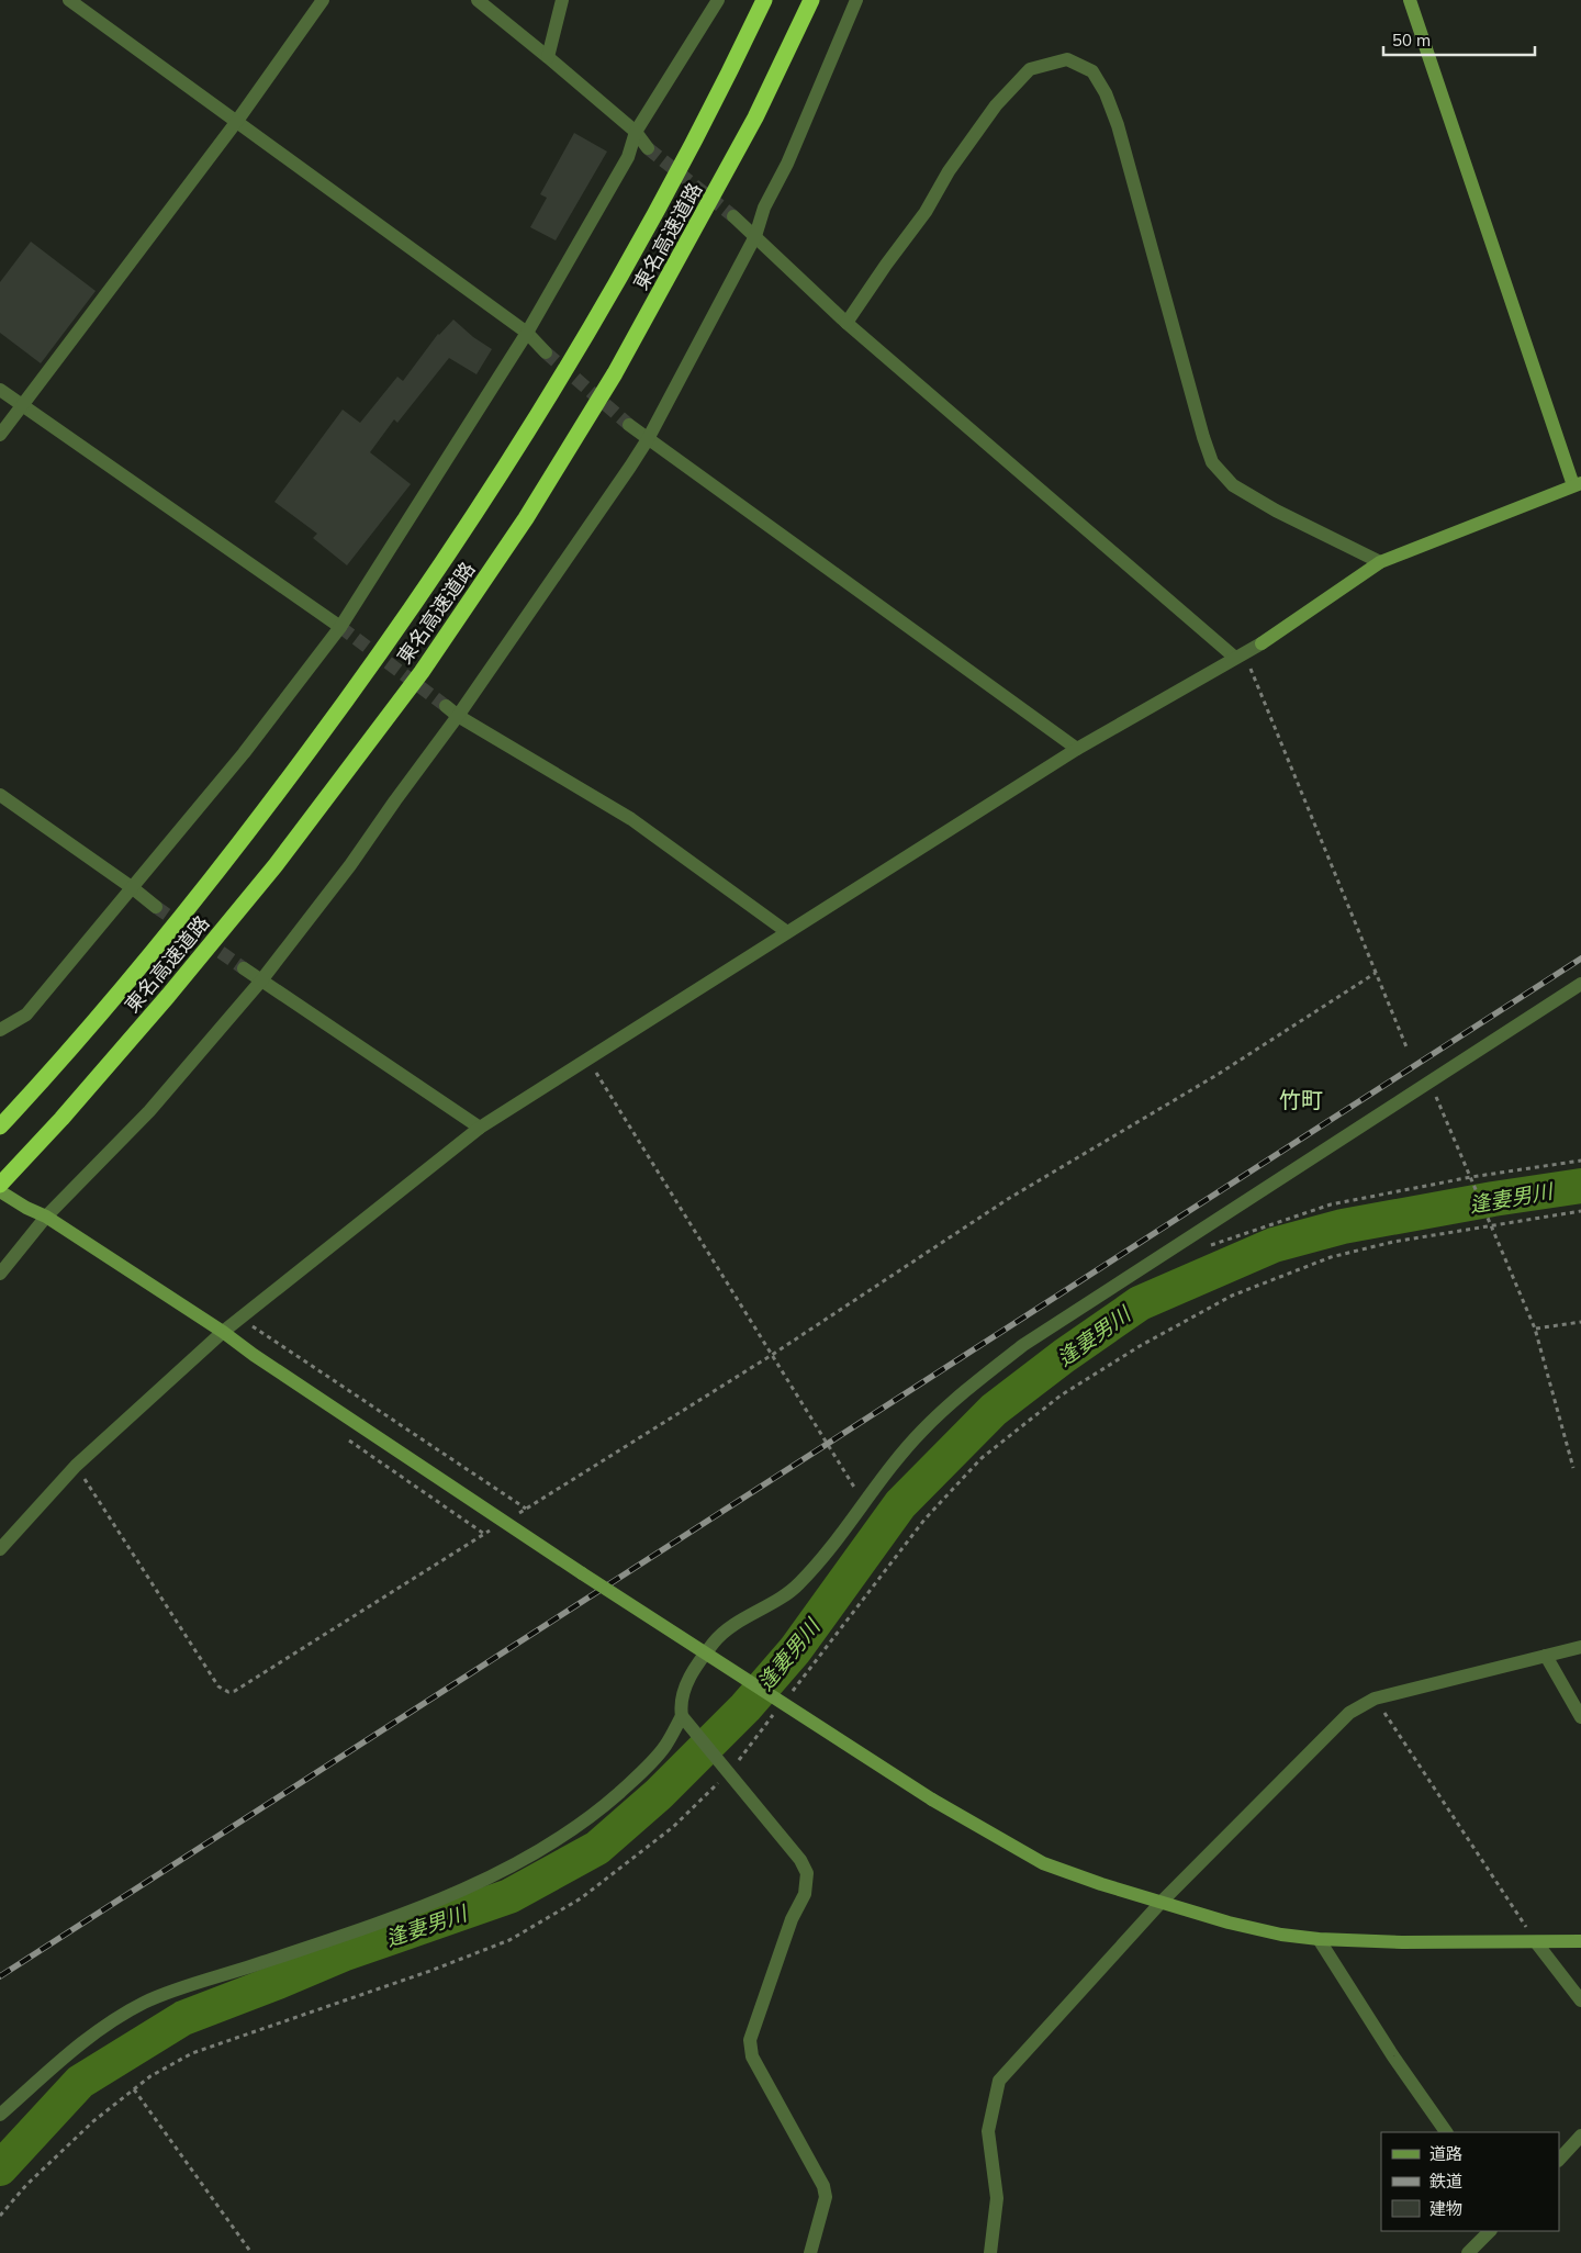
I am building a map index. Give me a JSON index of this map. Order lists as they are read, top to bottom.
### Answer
{
  "streets": {
    "highway": ["東名高速道路"]
  },
  "districts": ["竹町"],
  "water": ["逢妻男川"],
  "legend": ["道路", "鉄道", "建物"],
  "scale_bar": "50 m"
}
